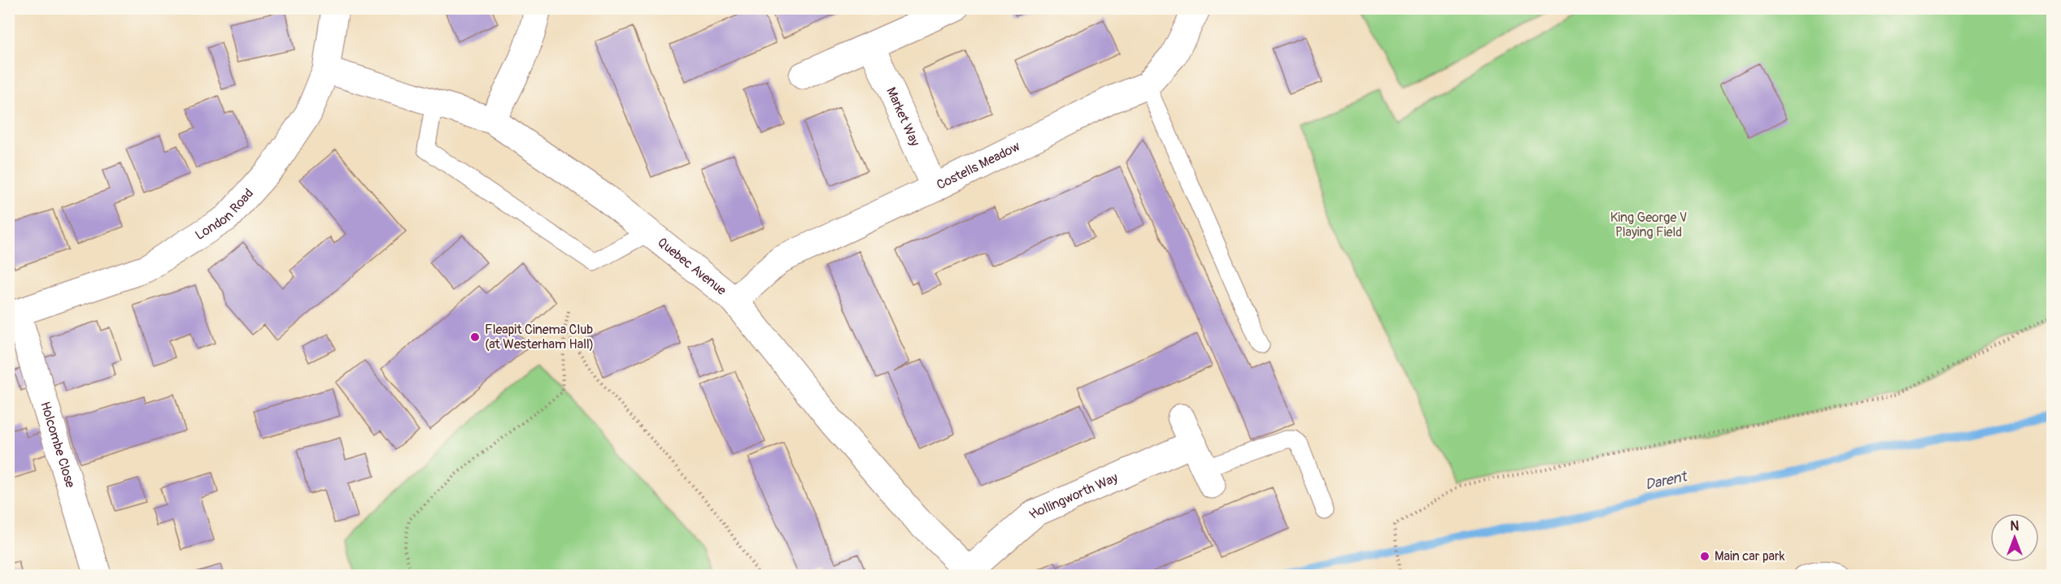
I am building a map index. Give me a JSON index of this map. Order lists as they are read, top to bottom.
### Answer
{
  "streets": {
    "street": [
      "Market Way",
      "Costells Meadow",
      "London Road",
      "Quebec Avenue",
      "Holcombe Close",
      "Hollingworth Way"
    ]
  },
  "crossings": [
    ["Market Way", "Costells Meadow"],
    ["Costells Meadow", "Quebec Avenue"],
    ["London Road", "Quebec Avenue"],
    ["London Road", "Holcombe Close"],
    ["Quebec Avenue", "Hollingworth Way"]
  ],
  "water": ["Darent"],
  "parks": ["King George V Playing Field"],
  "places": ["Fleapit Cinema Club (at Westerham Hall)", "Main car park"],
  "north": "top"
}
